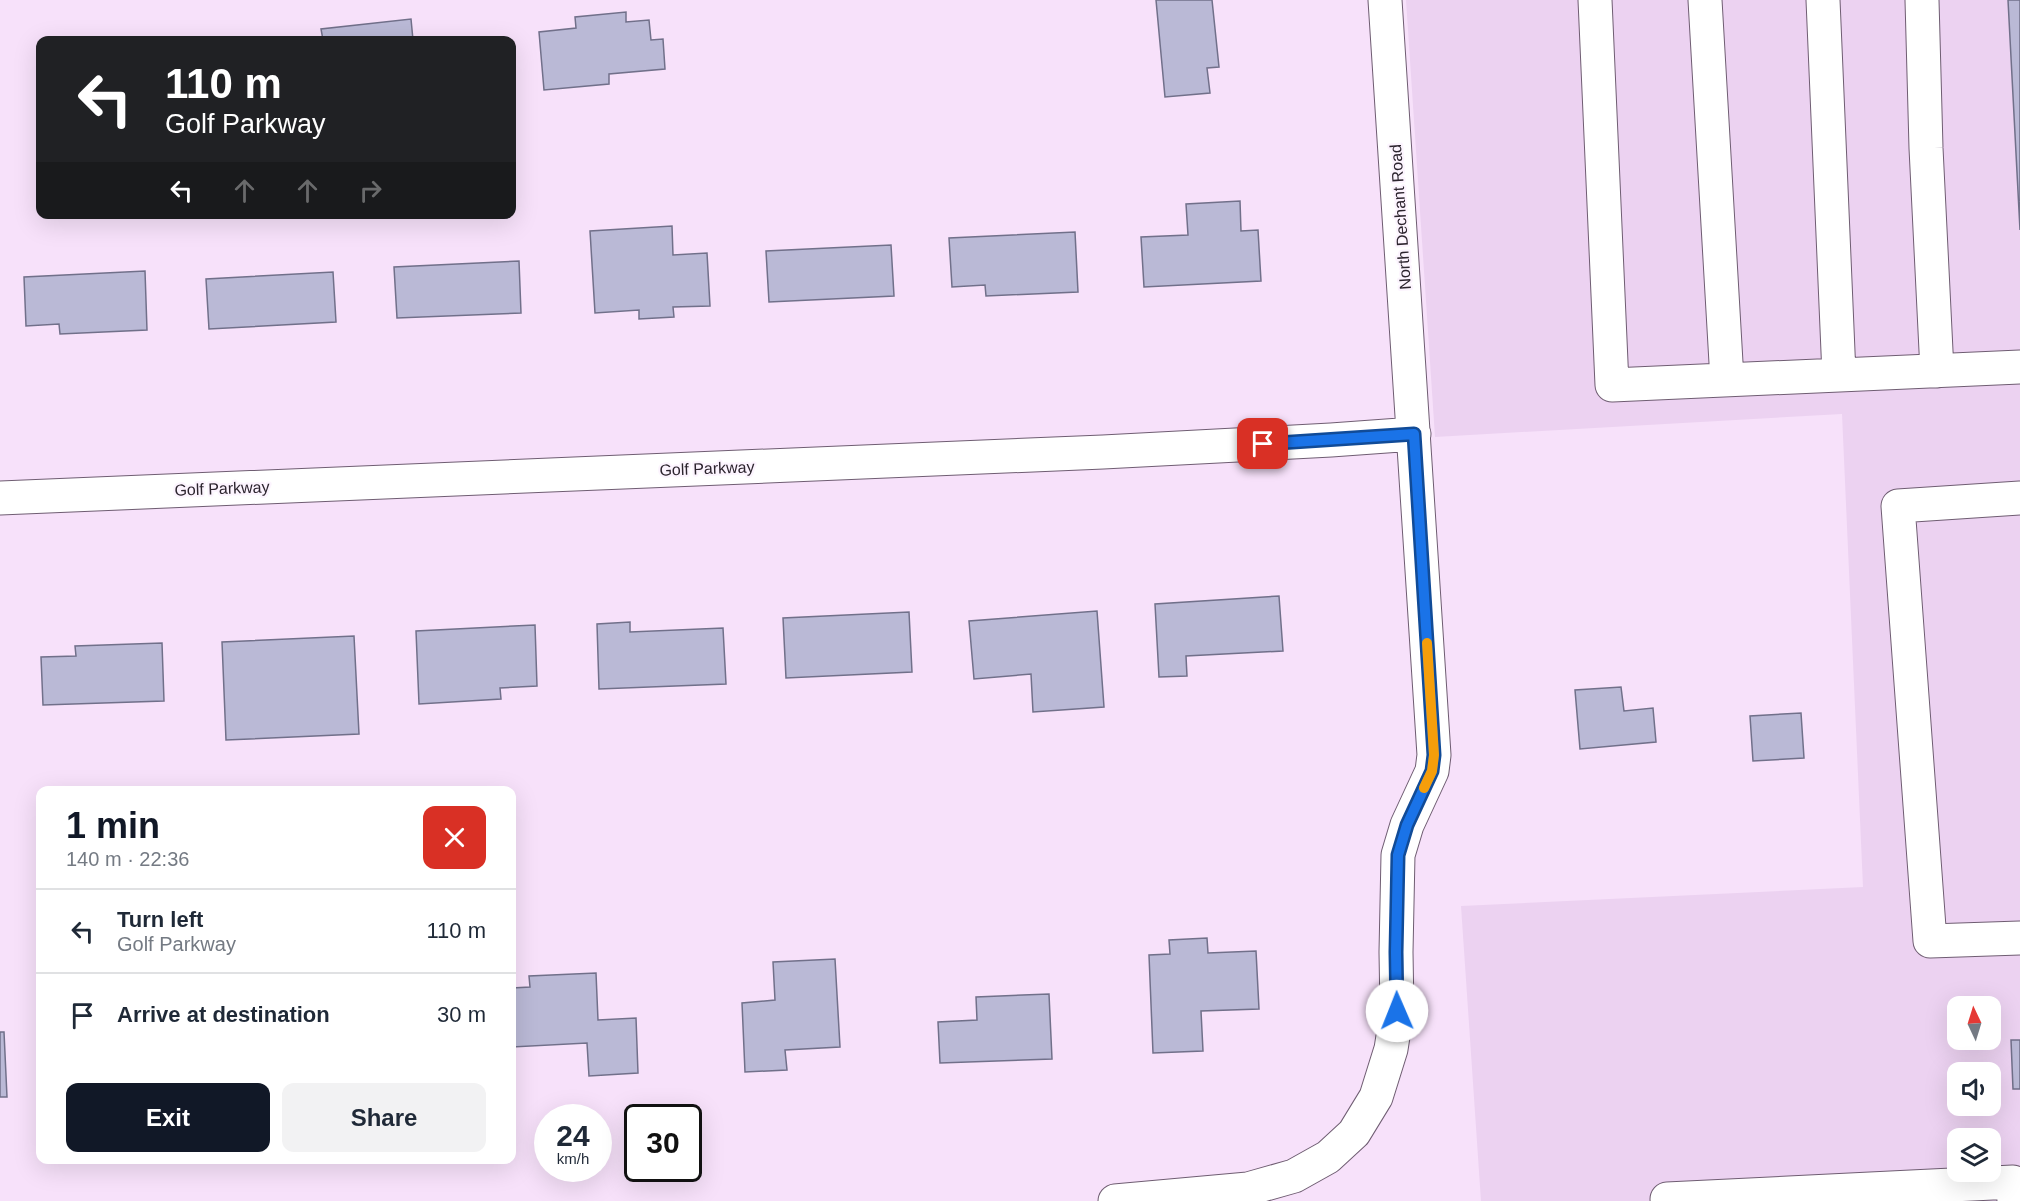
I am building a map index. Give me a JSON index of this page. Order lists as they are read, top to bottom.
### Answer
{
  "streets": {
    "street": ["North Dechant Road", "Golf Parkway"]
  },
  "crossings": [
    ["North Dechant Road", "Golf Parkway"]
  ],
  "north": "top",
  "page": {
    "turn": ["110 m", "Golf Parkway"],
    "heading": ["1 min", "140 m · 22:36"],
    "list": [
      {
        "name": "Turn left",
        "note": "Golf Parkway",
        "value": "110 m"
      },
      {
        "name": "Arrive at destination",
        "value": "30 m"
      }
    ],
    "buttons": ["Exit", "Share"],
    "speed": "24 km/h",
    "limit": "30"
  }
}
